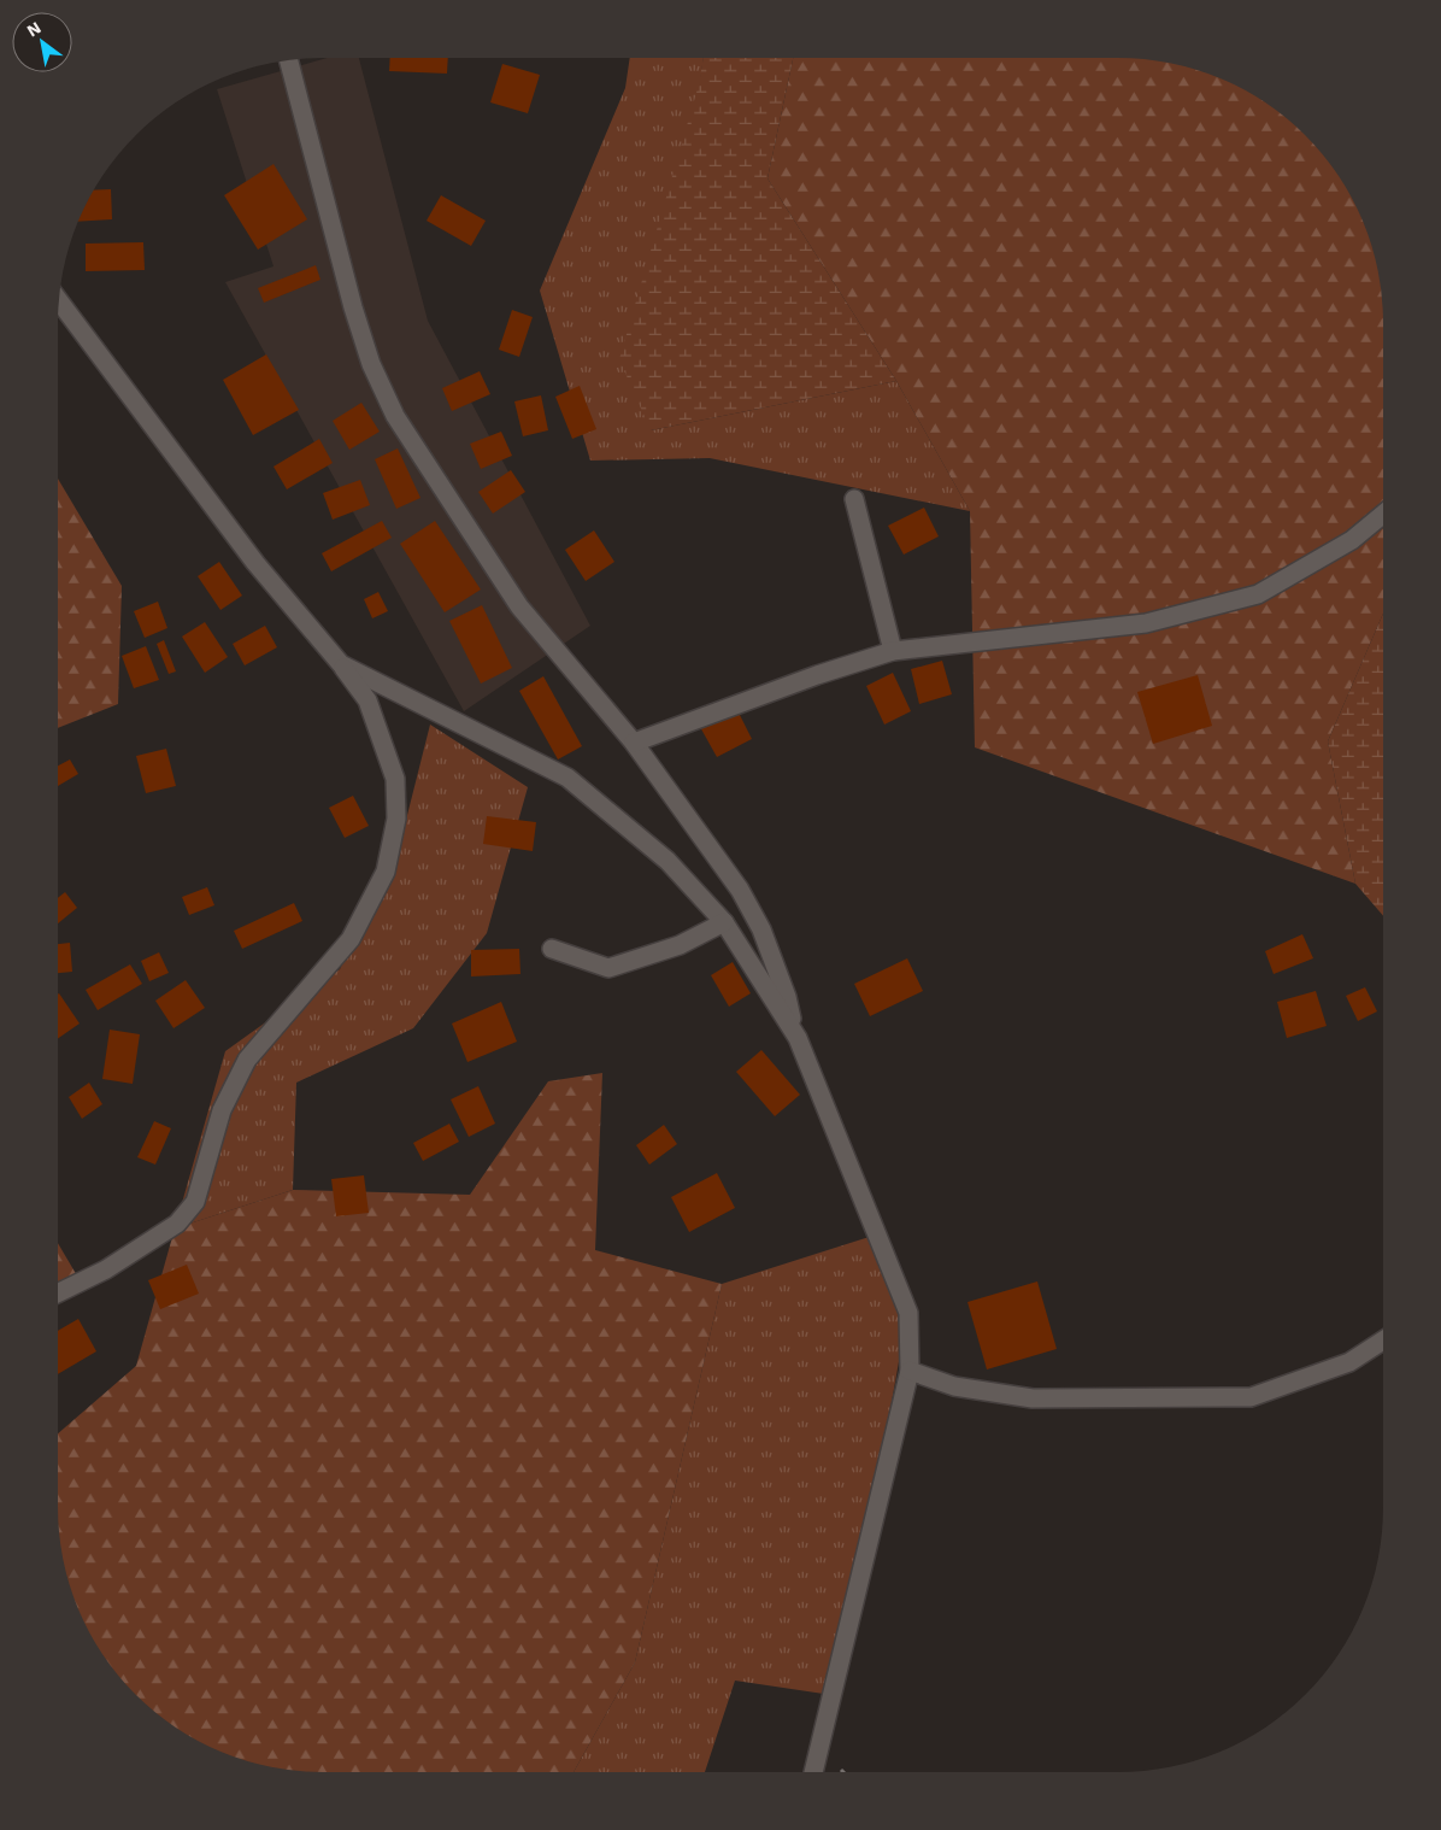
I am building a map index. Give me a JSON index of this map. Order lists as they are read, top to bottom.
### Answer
{
  "north": "top left"
}
